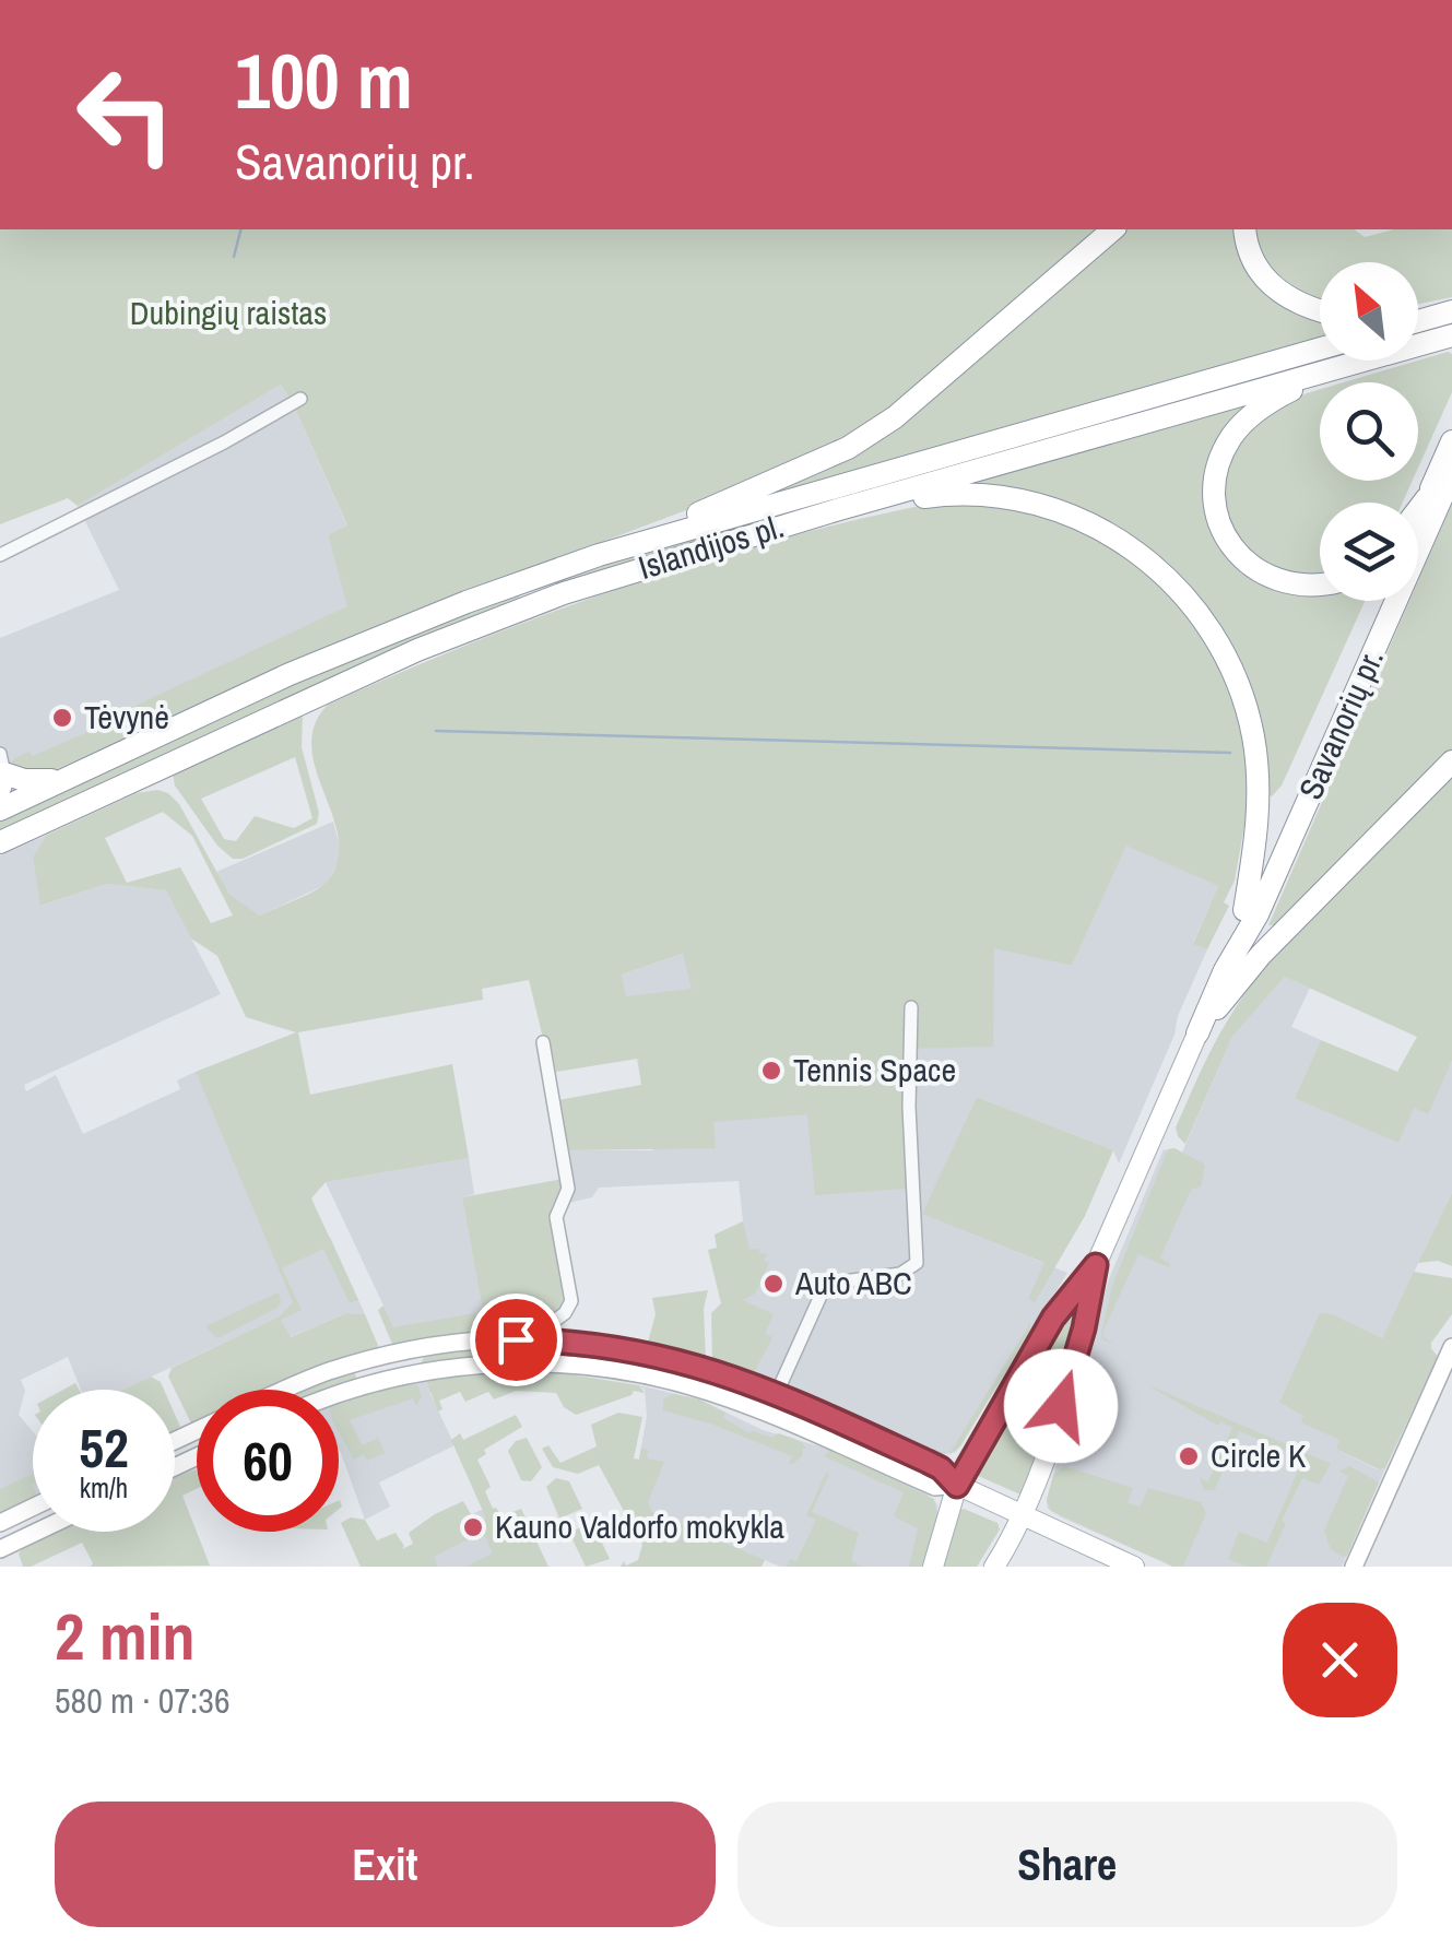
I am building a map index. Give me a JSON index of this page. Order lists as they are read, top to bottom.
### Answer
{
  "streets": {
    "highway": ["Islandijos pl.", "Savanorių pr."]
  },
  "parks": ["Dubingių raistas"],
  "places": [
    "Tėvynė",
    "Tennis Space",
    "Auto ABC",
    "Circle K",
    "Kauno Valdorfo mokykla"
  ],
  "north": "top left",
  "page": {
    "turn": ["100 m", "Savanorių pr."],
    "speed": "52 km/h",
    "limit": "60",
    "heading": ["2 min", "580 m · 07:36"],
    "buttons": ["Exit", "Share"]
  }
}
